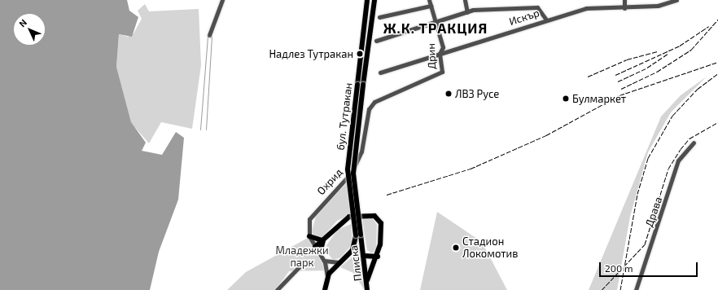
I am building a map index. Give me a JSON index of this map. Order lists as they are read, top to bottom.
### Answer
{
  "streets": {
    "main road": ["бул. Тутракан", "Плиска"],
    "street": [
      "Искър",
      "Дрин",
      "Охрид",
      "Драва"
    ]
  },
  "crossings": [
    ["Искър", "Дрин"],
    ["Дрин", "Охрид"],
    ["бул. Тутракан", "Плиска"]
  ],
  "districts": ["Ж.К. ТРАКЦИЯ"],
  "parks": ["Младежки парк"],
  "places": [
    "Надлез Тутракан",
    "ЛВЗ Русе",
    "Булмаркет",
    "Стадион Локомотив"
  ],
  "scale_bar": "200 m",
  "north": "top left"
}
